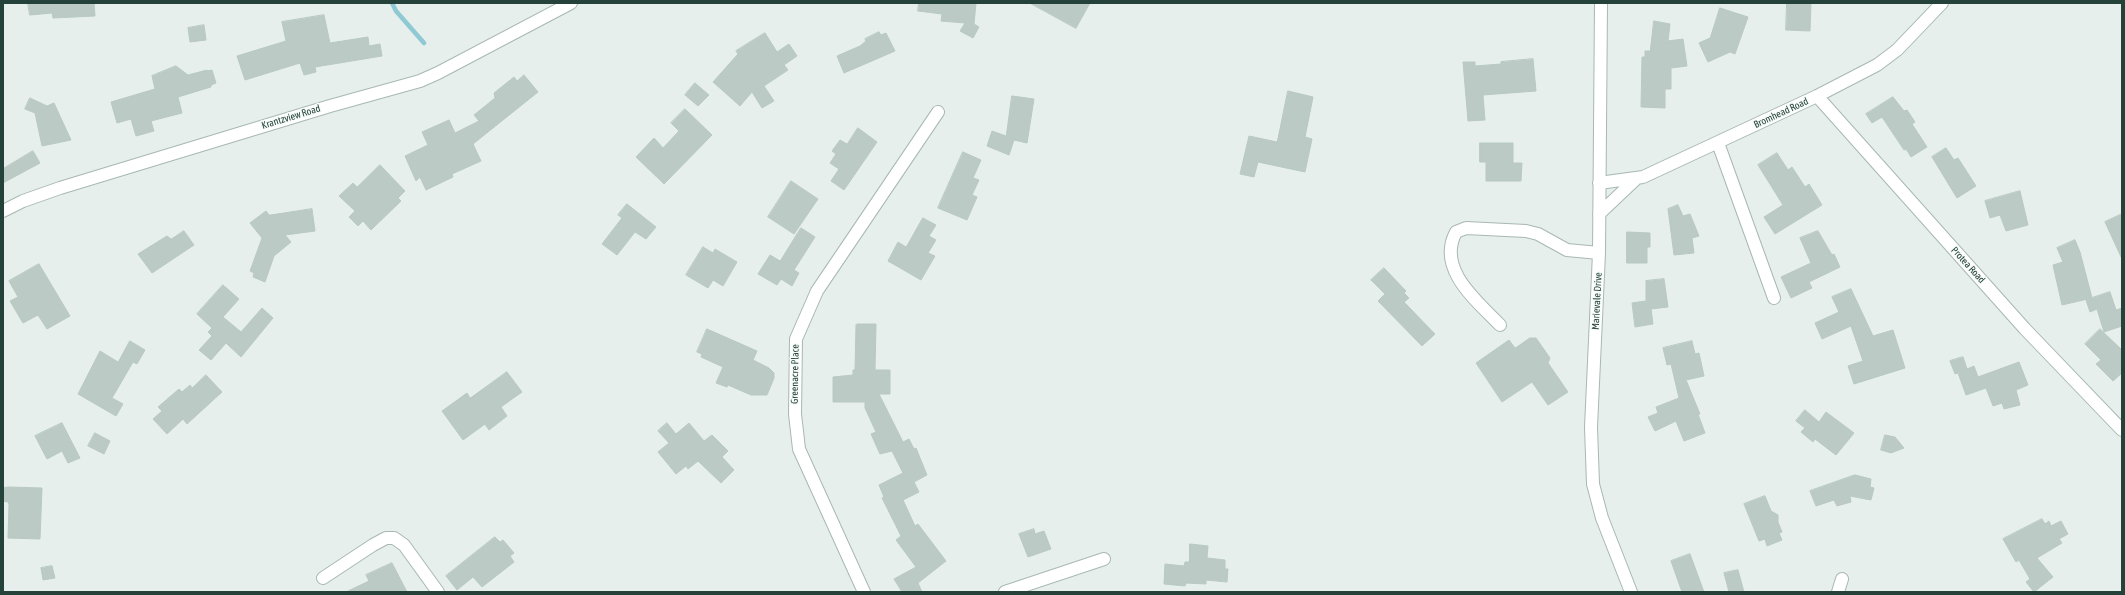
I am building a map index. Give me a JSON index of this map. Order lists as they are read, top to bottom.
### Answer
{
  "streets": {
    "street": [
      "Bromhead Road",
      "Krantzview Road",
      "Protea Road",
      "Marievale Drive",
      "Greenacre Place"
    ]
  },
  "crossings": [
    ["Bromhead Road", "Protea Road"],
    ["Bromhead Road", "Marievale Drive"]
  ]
}
